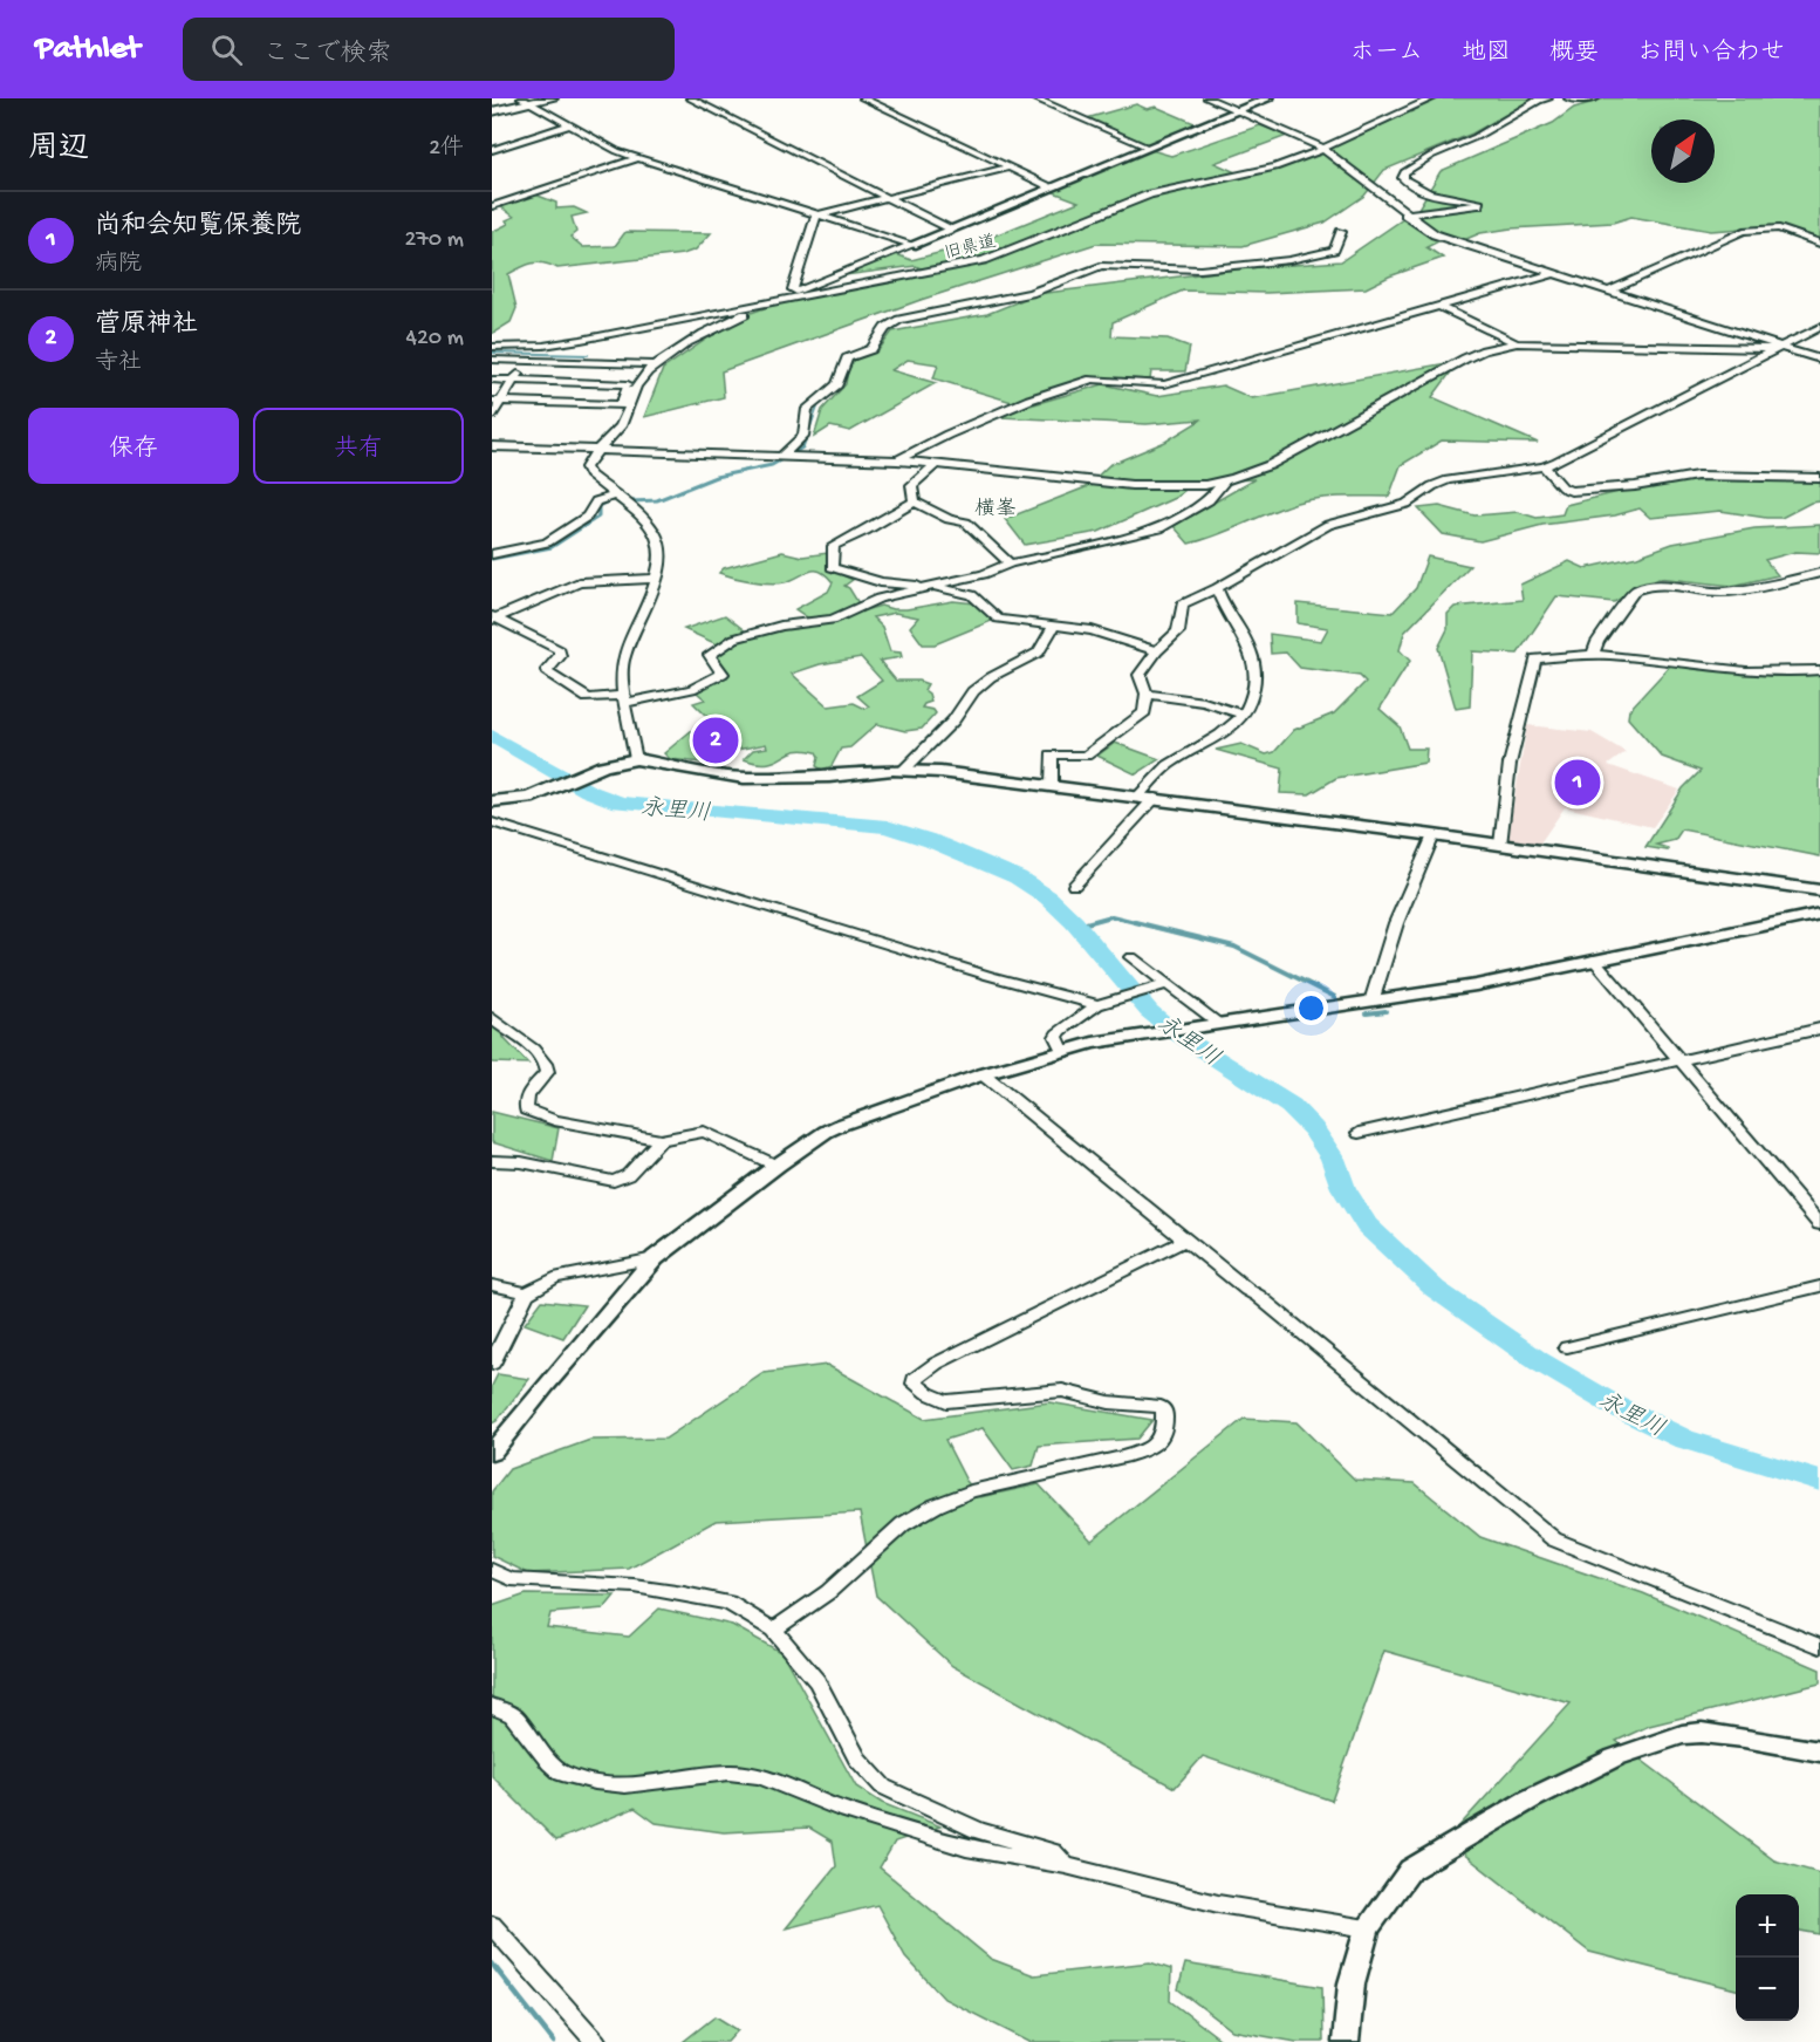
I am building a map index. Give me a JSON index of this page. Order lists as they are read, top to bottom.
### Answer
{
  "streets": {
    "street": ["旧県道"]
  },
  "districts": ["横峯"],
  "water": ["永里川"],
  "north": "top right",
  "page": {
    "header": "Pathlet",
    "search": "ここで検索",
    "nav": [
      "ホーム",
      "地図",
      "概要",
      "お問い合わせ"
    ],
    "heading": ["周辺", "2件"],
    "list": [
      {
        "mark": "1",
        "name": "尚和会知覧保養院",
        "note": "病院",
        "value": "270 m"
      },
      {
        "mark": "2",
        "name": "菅原神社",
        "note": "寺社",
        "value": "420 m"
      }
    ],
    "buttons": ["保存", "共有"],
    "pins": ["2", "1"],
    "map_buttons": ["+", "−"]
  }
}
